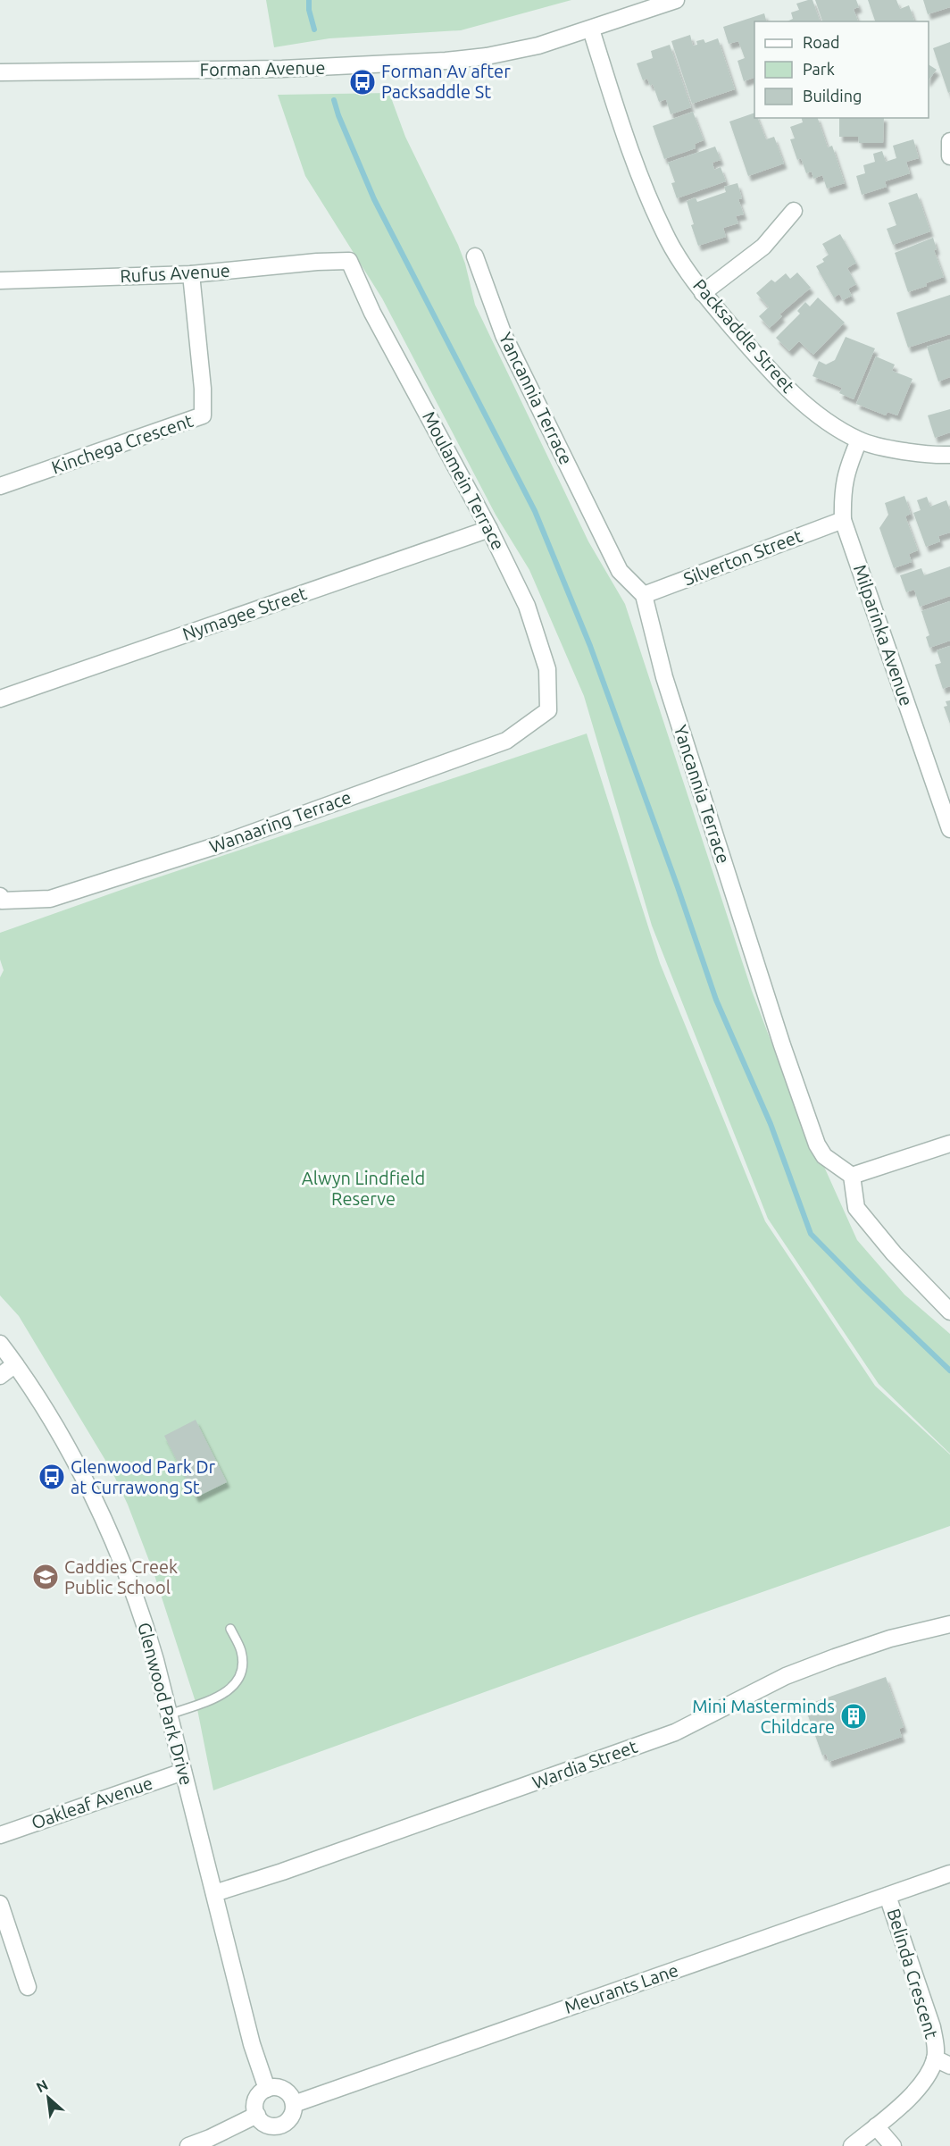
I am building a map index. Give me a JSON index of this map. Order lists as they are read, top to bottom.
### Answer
{
  "streets": {
    "street": [
      "Forman Avenue",
      "Rufus Avenue",
      "Packsaddle Street",
      "Yancannia Terrace",
      "Kinchega Crescent",
      "Moulamein Terrace",
      "Silverton Street",
      "Nymagee Street",
      "Milparinka Avenue",
      "Wanaaring Terrace",
      "Glenwood Park Drive",
      "Wardia Street",
      "Oakleaf Avenue",
      "Belinda Crescent",
      "Meurants Lane"
    ]
  },
  "crossings": [
    ["Forman Avenue", "Packsaddle Street"],
    ["Rufus Avenue", "Kinchega Crescent"],
    ["Rufus Avenue", "Moulamein Terrace"],
    ["Packsaddle Street", "Milparinka Avenue"],
    ["Yancannia Terrace", "Silverton Street"],
    ["Moulamein Terrace", "Nymagee Street"],
    ["Moulamein Terrace", "Wanaaring Terrace"],
    ["Silverton Street", "Milparinka Avenue"],
    ["Glenwood Park Drive", "Wardia Street"],
    ["Glenwood Park Drive", "Oakleaf Avenue"],
    ["Glenwood Park Drive", "Meurants Lane"],
    ["Belinda Crescent", "Meurants Lane"]
  ],
  "parks": ["Alwyn Lindfield Reserve"],
  "places": {
    "bus stop": ["Forman Av after Packsaddle St", "Glenwood Park Dr at Currawong St"],
    "school or university": ["Caddies Creek Public School"],
    "building": ["Mini Masterminds Childcare"]
  },
  "legend": ["Road", "Park", "Building"],
  "north": "top left"
}
